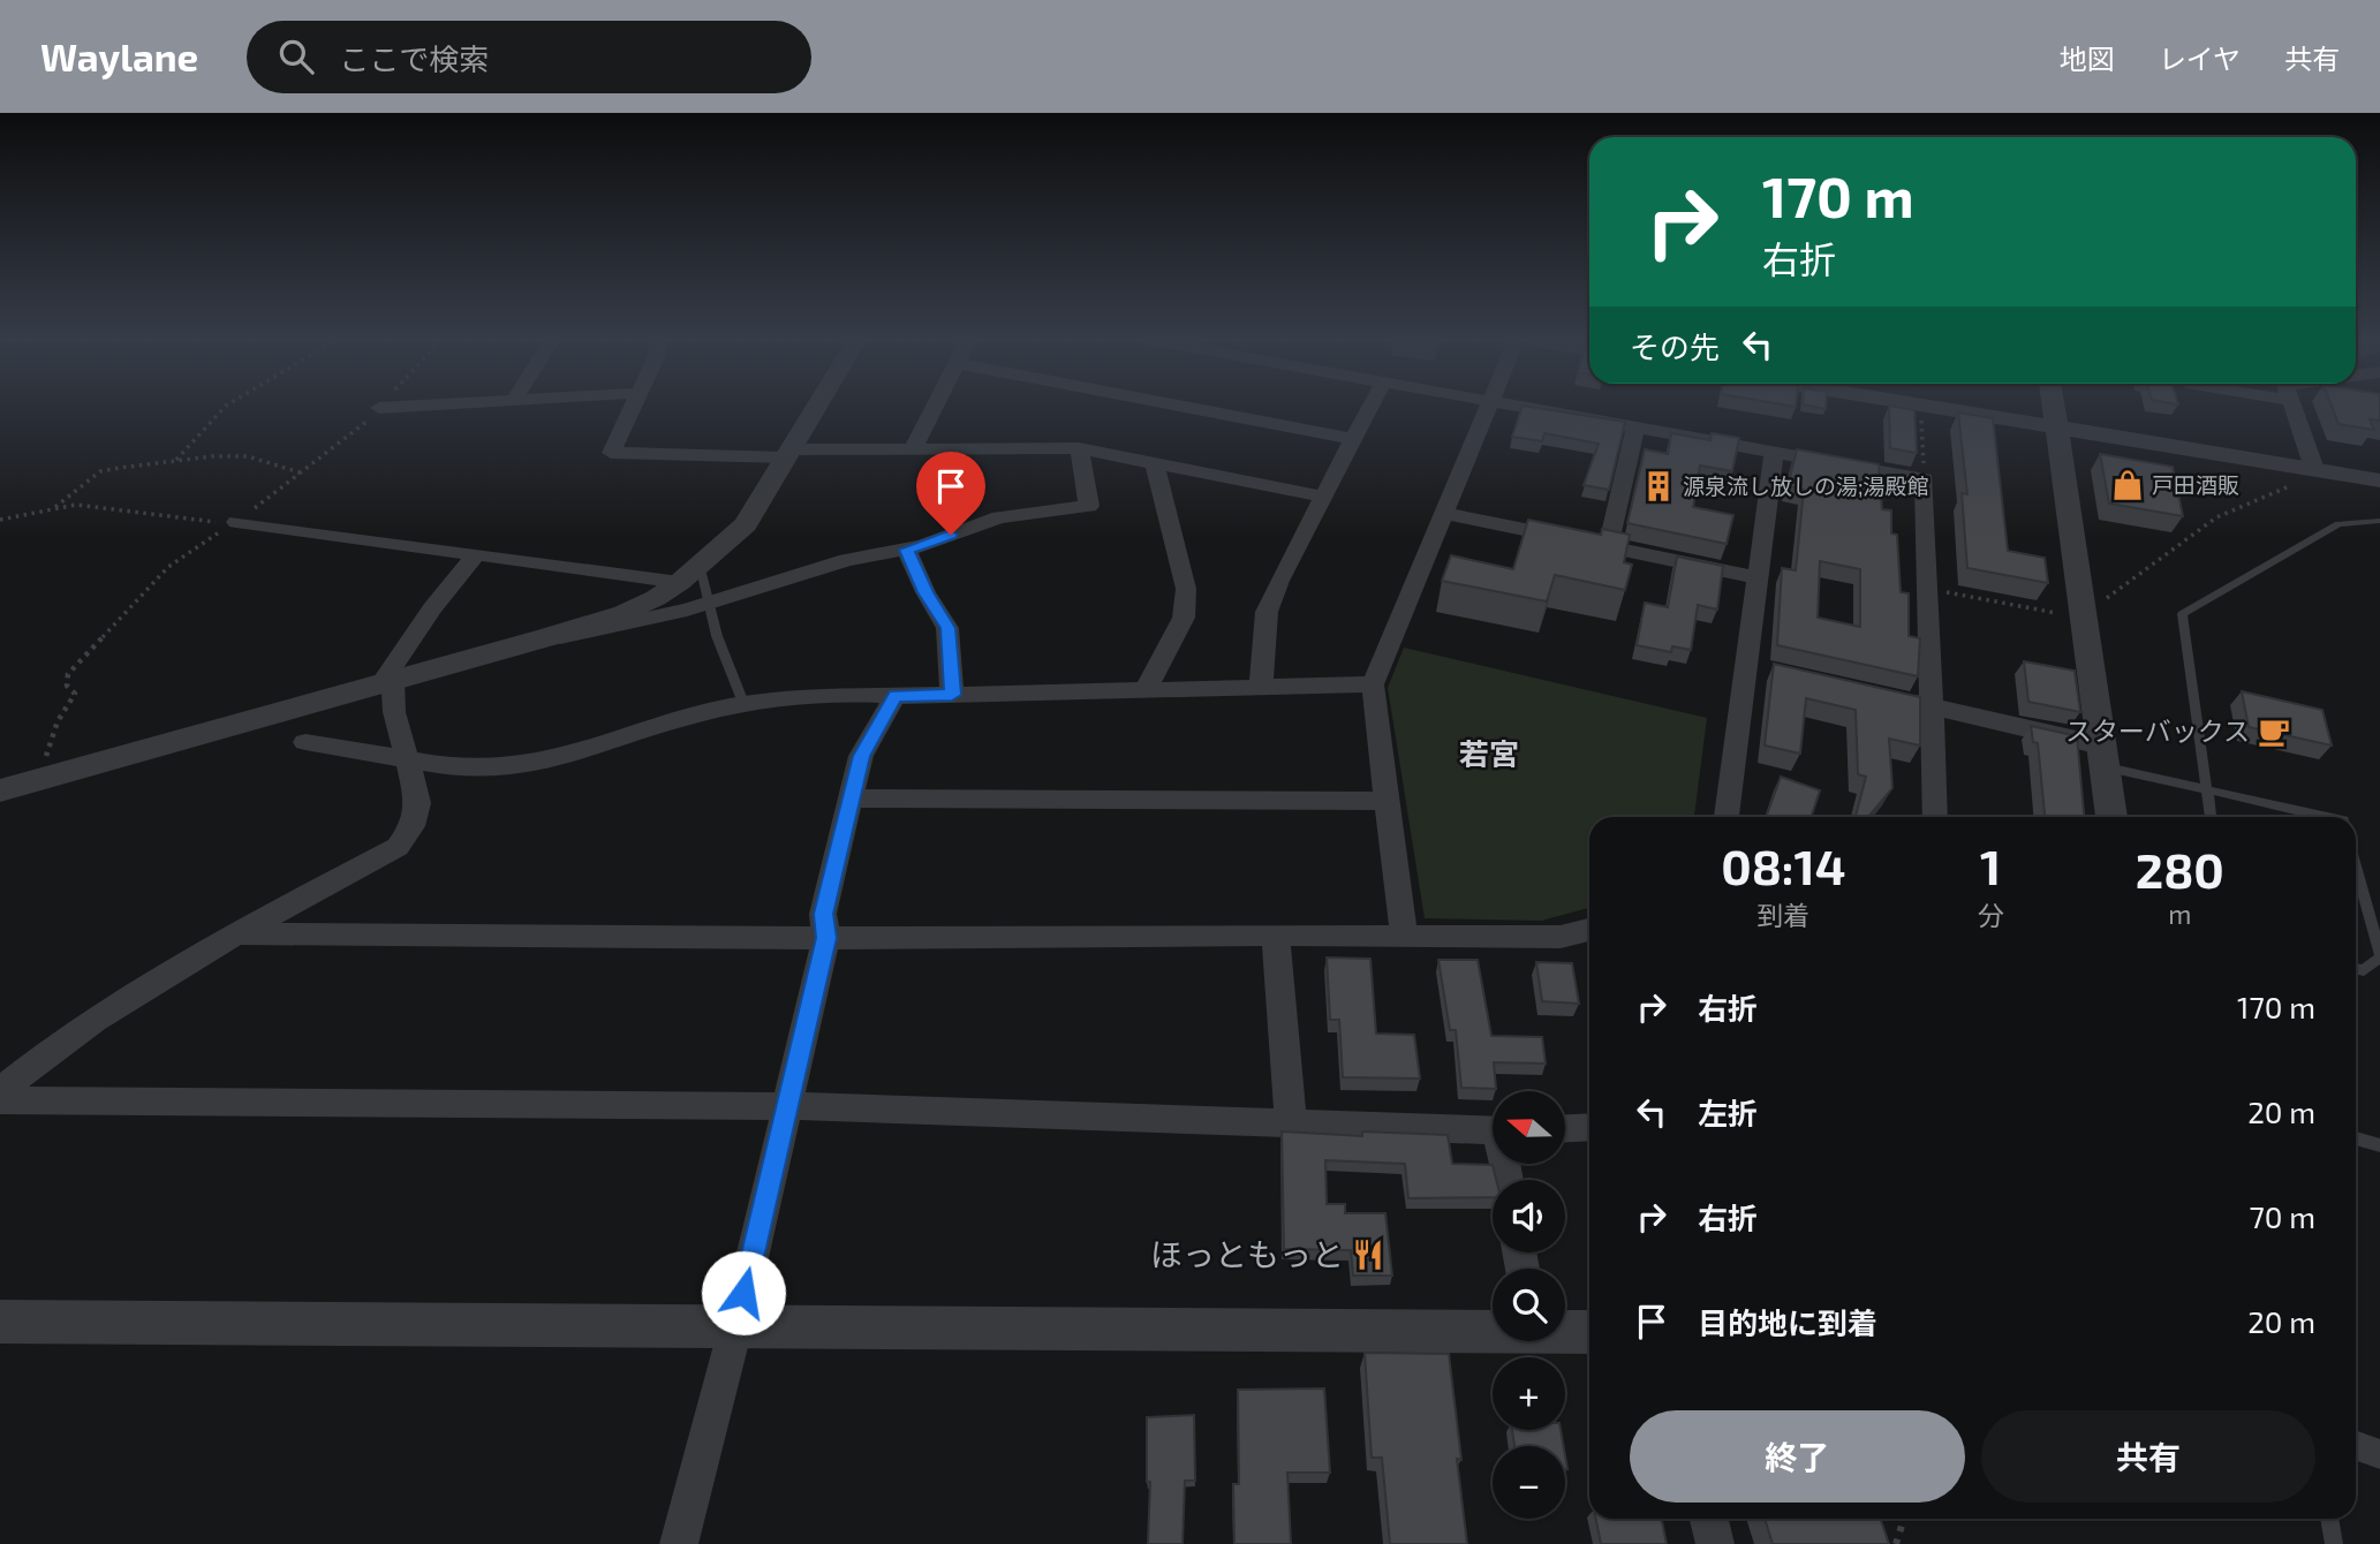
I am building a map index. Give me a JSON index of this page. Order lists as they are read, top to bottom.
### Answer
{
  "districts": ["若宮"],
  "places": {
    "shop": ["戸田酒販"],
    "building": ["源泉流し放しの湯;湯殿館"],
    "cafe": ["スターバックス"],
    "restaurant": ["ほっともっと"]
  },
  "north": "left",
  "page": {
    "header": "Waylane",
    "search": "ここで検索",
    "nav": ["地図", "レイヤ", "共有"],
    "turn": ["170 m", "右折"],
    "then": "その先",
    "eta": [
      "08:14",
      "到着",
      "1",
      "分",
      "280",
      "m"
    ],
    "list": [
      {
        "name": "右折",
        "value": "170 m"
      },
      {
        "name": "左折",
        "value": "20 m"
      },
      {
        "name": "右折",
        "value": "70 m"
      },
      {
        "name": "目的地に到着",
        "value": "20 m"
      }
    ],
    "map_buttons": ["+", "−"],
    "buttons": ["終了", "共有"]
  }
}
